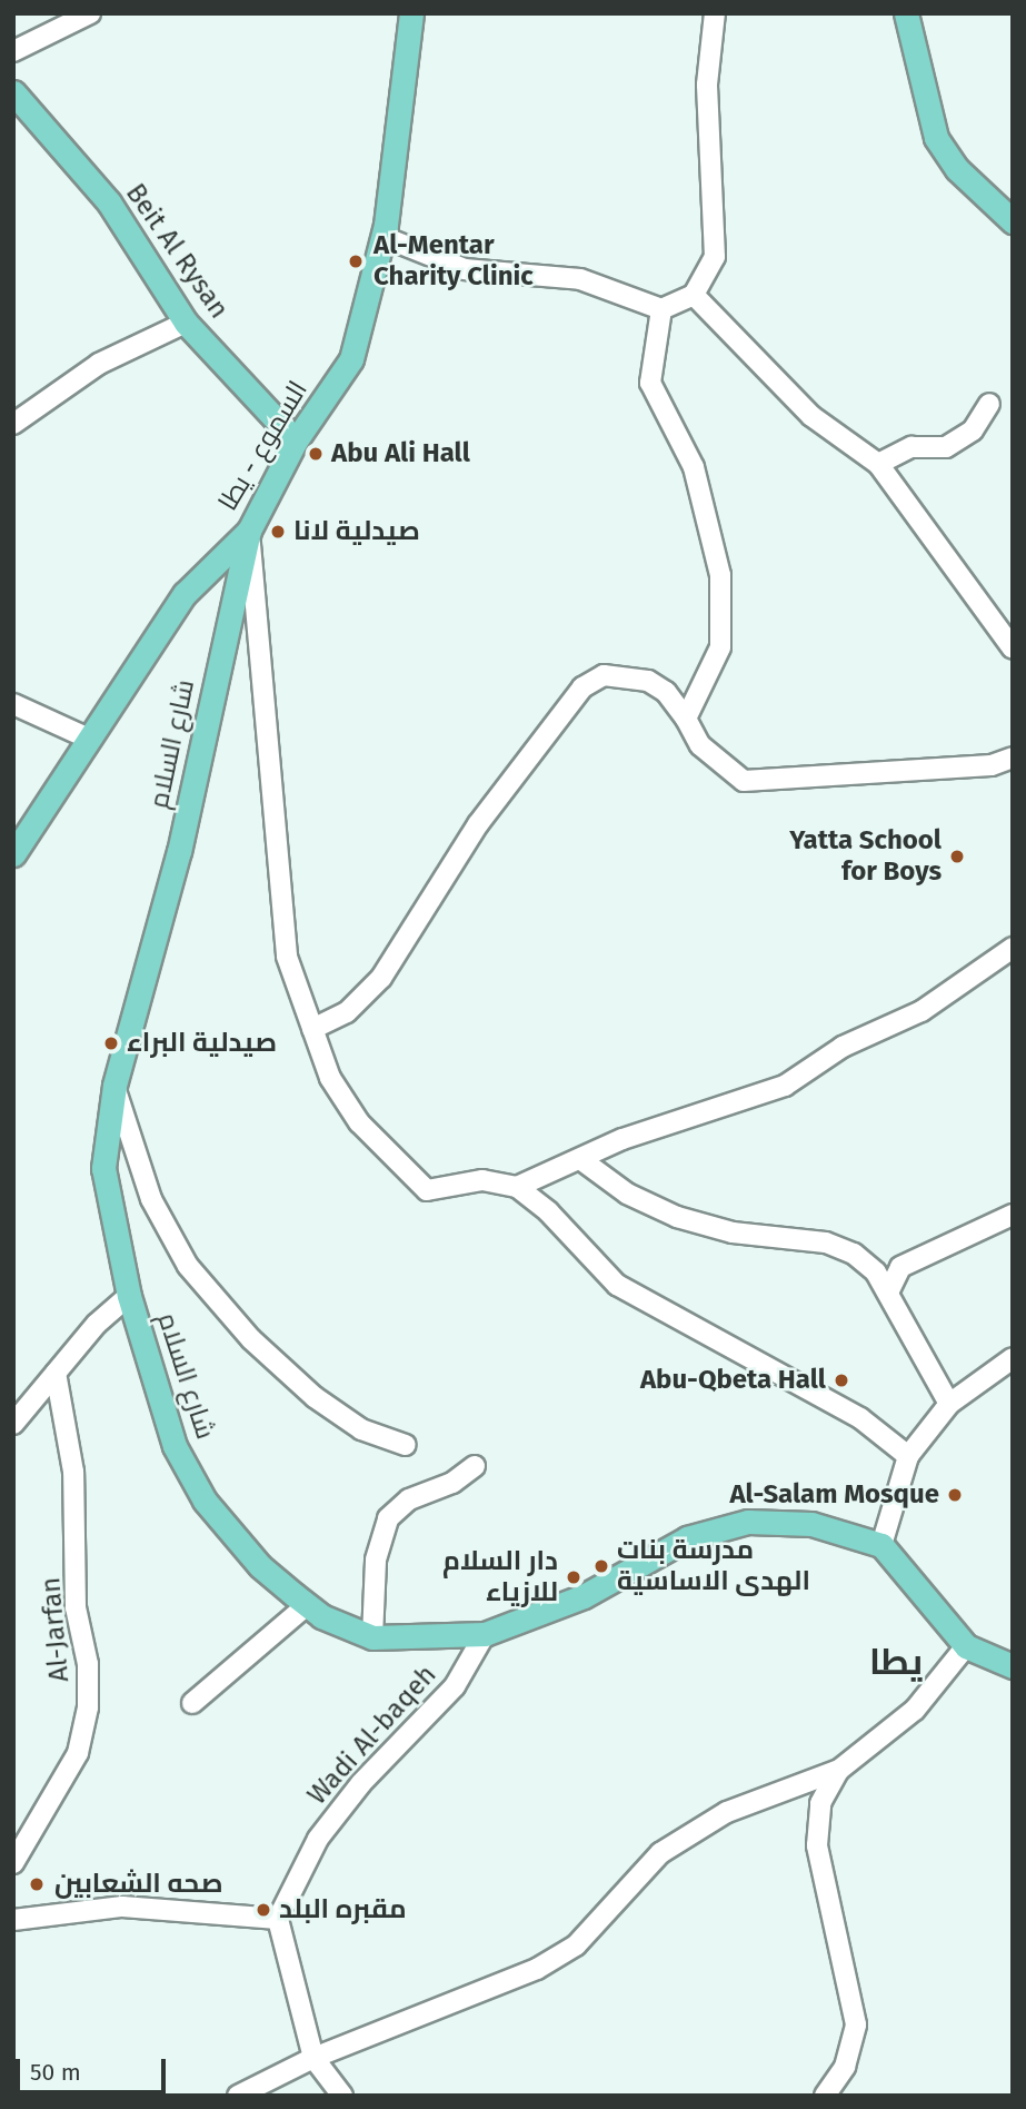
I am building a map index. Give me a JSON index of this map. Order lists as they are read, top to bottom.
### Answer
{
  "streets": {
    "main road": ["Beit Al Rysan", "السموع - يطا", "شارع السلام"],
    "street": ["Al-Jarfan", "Wadi Al-baqeh"]
  },
  "crossings": [
    ["Beit Al Rysan", "السموع - يطا"],
    ["السموع - يطا", "شارع السلام"],
    ["شارع السلام", "Wadi Al-baqeh"]
  ],
  "districts": ["يطا"],
  "places": [
    "Al-Mentar Charity Clinic",
    "Abu Ali Hall",
    "صيدلية لانا",
    "Yatta School for Boys",
    "صيدلية البراء",
    "Abu-Qbeta Hall",
    "Al-Salam Mosque",
    "مدرسة بنات الهدى الاساسية",
    "دار السلام للازياء",
    "صحه الشعابين",
    "مقبره البلد"
  ],
  "scale_bar": "50 m"
}
